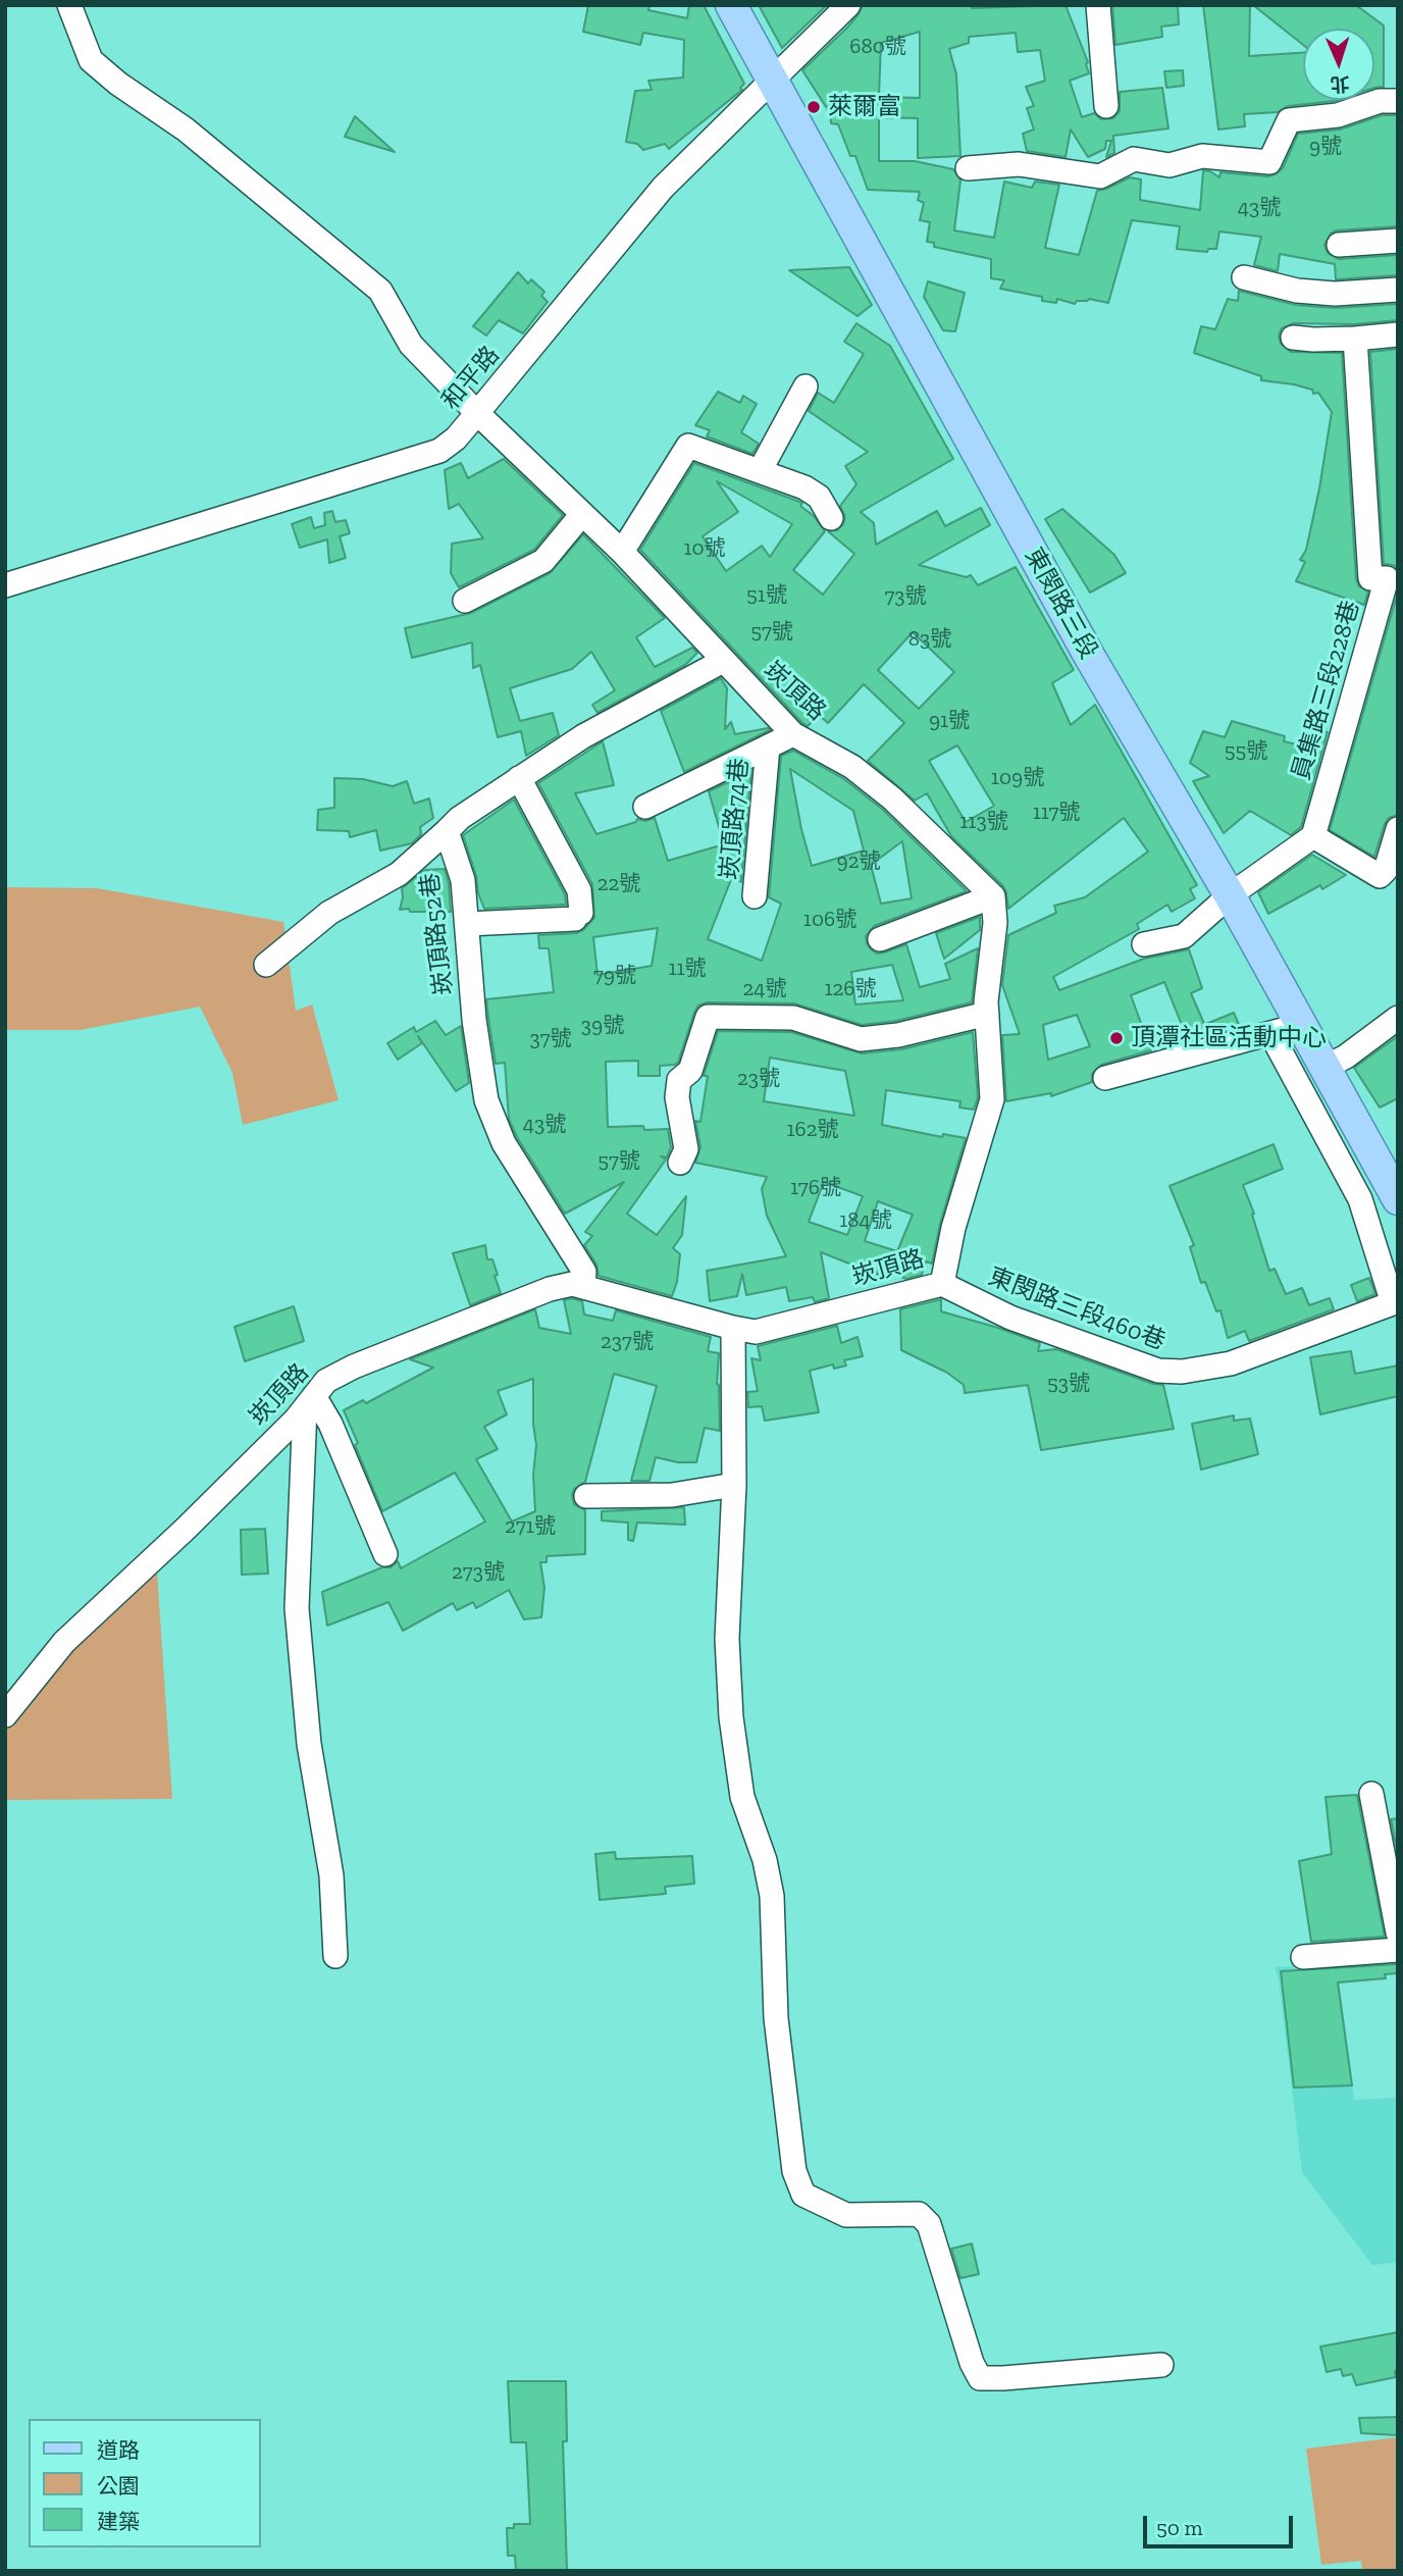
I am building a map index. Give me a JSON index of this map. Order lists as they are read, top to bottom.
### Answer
{
  "streets": {
    "main road": ["東閔路三段"],
    "street": [
      "和平路",
      "員集路三段228巷",
      "崁頂路",
      "崁頂路74巷",
      "崁頂路52巷",
      "東閔路三段460巷"
    ]
  },
  "crossings": [
    ["和平路", "東閔路三段"],
    ["和平路", "崁頂路"],
    ["崁頂路", "崁頂路74巷"],
    ["崁頂路", "崁頂路52巷"],
    ["崁頂路", "東閔路三段460巷"]
  ],
  "places": ["萊爾富", "頂潭社區活動中心"],
  "house_numbers": [
    "680號",
    "9號",
    "43號",
    "10號",
    "51號",
    "73號",
    "57號",
    "83號",
    "91號",
    "55號",
    "109號",
    "117號",
    "113號",
    "92號",
    "22號",
    "106號",
    "11號",
    "79號",
    "24號",
    "126號",
    "39號",
    "37號",
    "23號",
    "43號",
    "162號",
    "57號",
    "176號",
    "184號",
    "237號",
    "53號",
    "271號",
    "273號"
  ],
  "legend": ["道路", "公園", "建築"],
  "scale_bar": "50 m",
  "north": "bottom"
}
